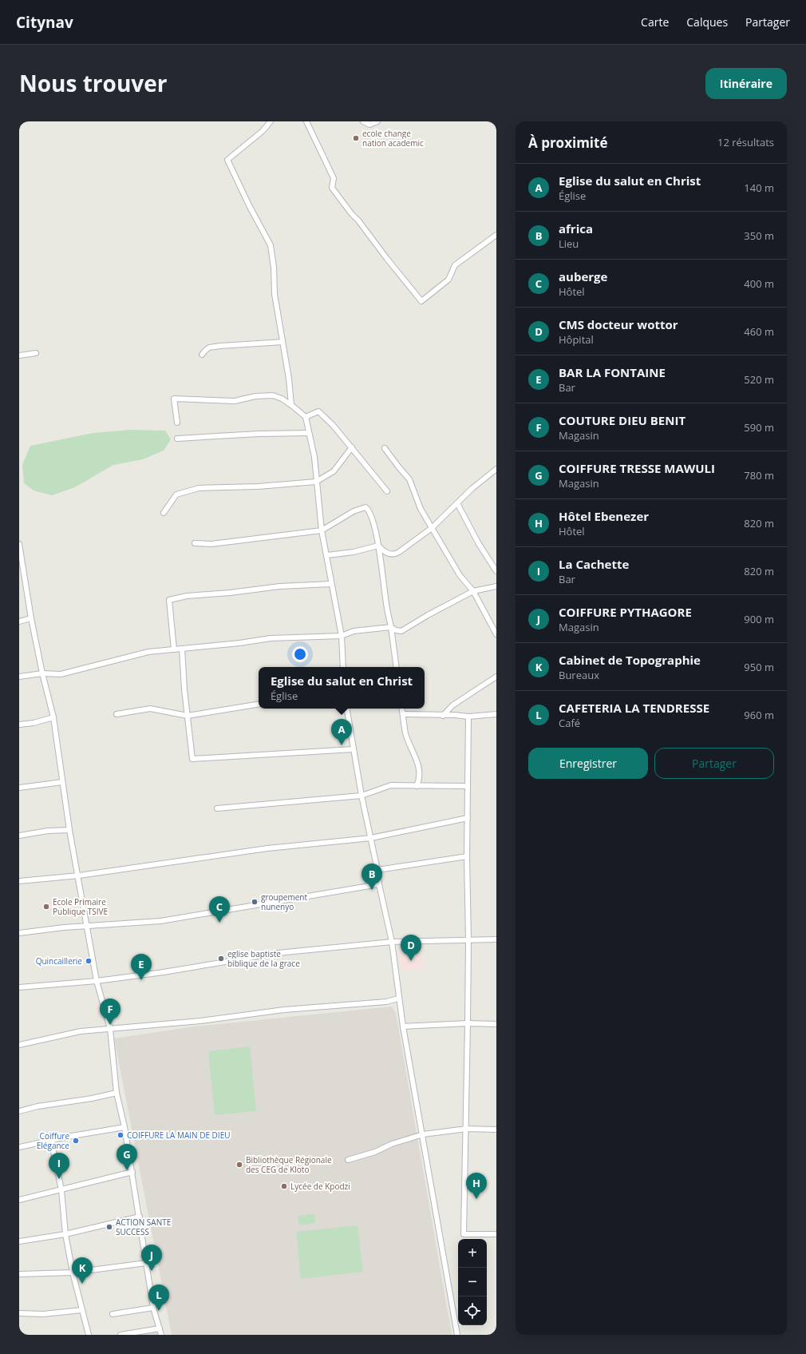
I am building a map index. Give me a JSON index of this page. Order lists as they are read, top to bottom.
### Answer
{
  "places": [
    "ecole change nation academic",
    "groupement nunenyo",
    "Ecole Primaire Publique TSIVE",
    "eglise baptiste biblique de la grace",
    "Quincaillerie",
    "COIFFURE LA MAIN DE DIEU",
    "Coiffure Elégance",
    "Bibliothèque Régionale des CEG de Kloto",
    "Lycée de Kpodzi",
    "ACTION SANTE SUCCESS"
  ],
  "page": {
    "header": "Citynav",
    "nav": ["Carte", "Calques", "Partager"],
    "title": "Nous trouver",
    "buttons": [
      "Itinéraire",
      ["Enregistrer", "Partager"]
    ],
    "heading": ["À proximité", "12 résultats"],
    "list": [
      {
        "mark": "A",
        "name": "Eglise du salut en Christ",
        "note": "Église",
        "value": "140 m"
      },
      {
        "mark": "B",
        "name": "africa",
        "note": "Lieu",
        "value": "350 m"
      },
      {
        "mark": "C",
        "name": "auberge",
        "note": "Hôtel",
        "value": "400 m"
      },
      {
        "mark": "D",
        "name": "CMS docteur wottor",
        "note": "Hôpital",
        "value": "460 m"
      },
      {
        "mark": "E",
        "name": "BAR LA FONTAINE",
        "note": "Bar",
        "value": "520 m"
      },
      {
        "mark": "F",
        "name": "COUTURE DIEU BENIT",
        "note": "Magasin",
        "value": "590 m"
      },
      {
        "mark": "G",
        "name": "COIFFURE TRESSE MAWULI",
        "note": "Magasin",
        "value": "780 m"
      },
      {
        "mark": "H",
        "name": "Hôtel Ebenezer",
        "note": "Hôtel",
        "value": "820 m"
      },
      {
        "mark": "I",
        "name": "La Cachette",
        "note": "Bar",
        "value": "820 m"
      },
      {
        "mark": "J",
        "name": "COIFFURE PYTHAGORE",
        "note": "Magasin",
        "value": "900 m"
      },
      {
        "mark": "K",
        "name": "Cabinet de Topographie",
        "note": "Bureaux",
        "value": "950 m"
      },
      {
        "mark": "L",
        "name": "CAFETERIA LA TENDRESSE",
        "note": "Café",
        "value": "960 m"
      }
    ],
    "popup": ["Eglise du salut en Christ", "Église"],
    "pins": [
      "A",
      "B",
      "C",
      "D",
      "E",
      "F",
      "G",
      "I",
      "H",
      "J",
      "K",
      "L"
    ],
    "map_buttons": ["+", "−"]
  }
}
